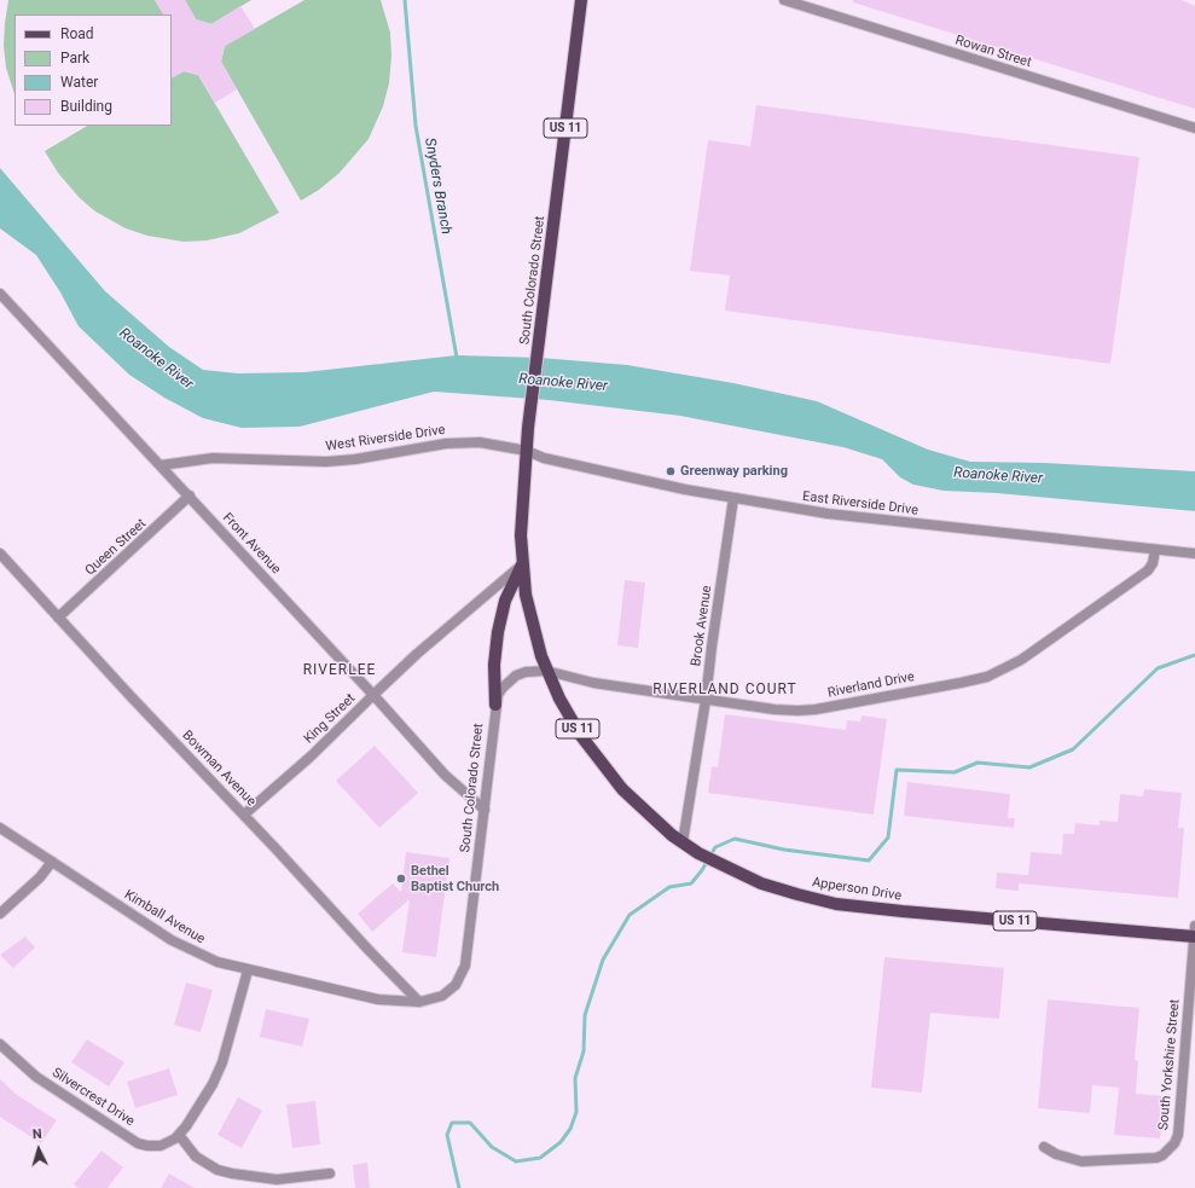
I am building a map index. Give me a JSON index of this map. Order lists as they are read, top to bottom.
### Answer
{
  "streets": {
    "main road": ["US 11", "South Colorado Street", "Apperson Drive"],
    "street": [
      "Rowan Street",
      "West Riverside Drive",
      "East Riverside Drive",
      "Front Avenue",
      "Queen Street",
      "Brook Avenue",
      "Riverland Drive",
      "King Street",
      "Bowman Avenue",
      "Kimball Avenue",
      "South Yorkshire Street",
      "Silvercrest Drive"
    ]
  },
  "crossings": [
    ["South Colorado Street", "West Riverside Drive"],
    ["South Colorado Street", "East Riverside Drive"],
    ["South Colorado Street", "Front Avenue"],
    ["South Colorado Street", "Riverland Drive"],
    ["South Colorado Street", "King Street"],
    ["South Colorado Street", "Bowman Avenue"],
    ["South Colorado Street", "Apperson Drive"],
    ["South Colorado Street", "Kimball Avenue"],
    ["West Riverside Drive", "East Riverside Drive"],
    ["West Riverside Drive", "Front Avenue"],
    ["East Riverside Drive", "Brook Avenue"],
    ["East Riverside Drive", "Riverland Drive"],
    ["Front Avenue", "Queen Street"],
    ["Front Avenue", "King Street"],
    ["Queen Street", "Bowman Avenue"],
    ["Brook Avenue", "Riverland Drive"],
    ["Brook Avenue", "Apperson Drive"],
    ["Riverland Drive", "Apperson Drive"],
    ["King Street", "Bowman Avenue"],
    ["King Street", "Apperson Drive"],
    ["Bowman Avenue", "Kimball Avenue"],
    ["Apperson Drive", "South Yorkshire Street"],
    ["Kimball Avenue", "Silvercrest Drive"]
  ],
  "districts": ["RIVERLEE", "RIVERLAND COURT"],
  "water": ["Snyders Branch", "Roanoke River"],
  "places": ["Greenway parking", "Bethel Baptist Church"],
  "legend": [
    "Road",
    "Park",
    "Water",
    "Building"
  ],
  "north": "top"
}
